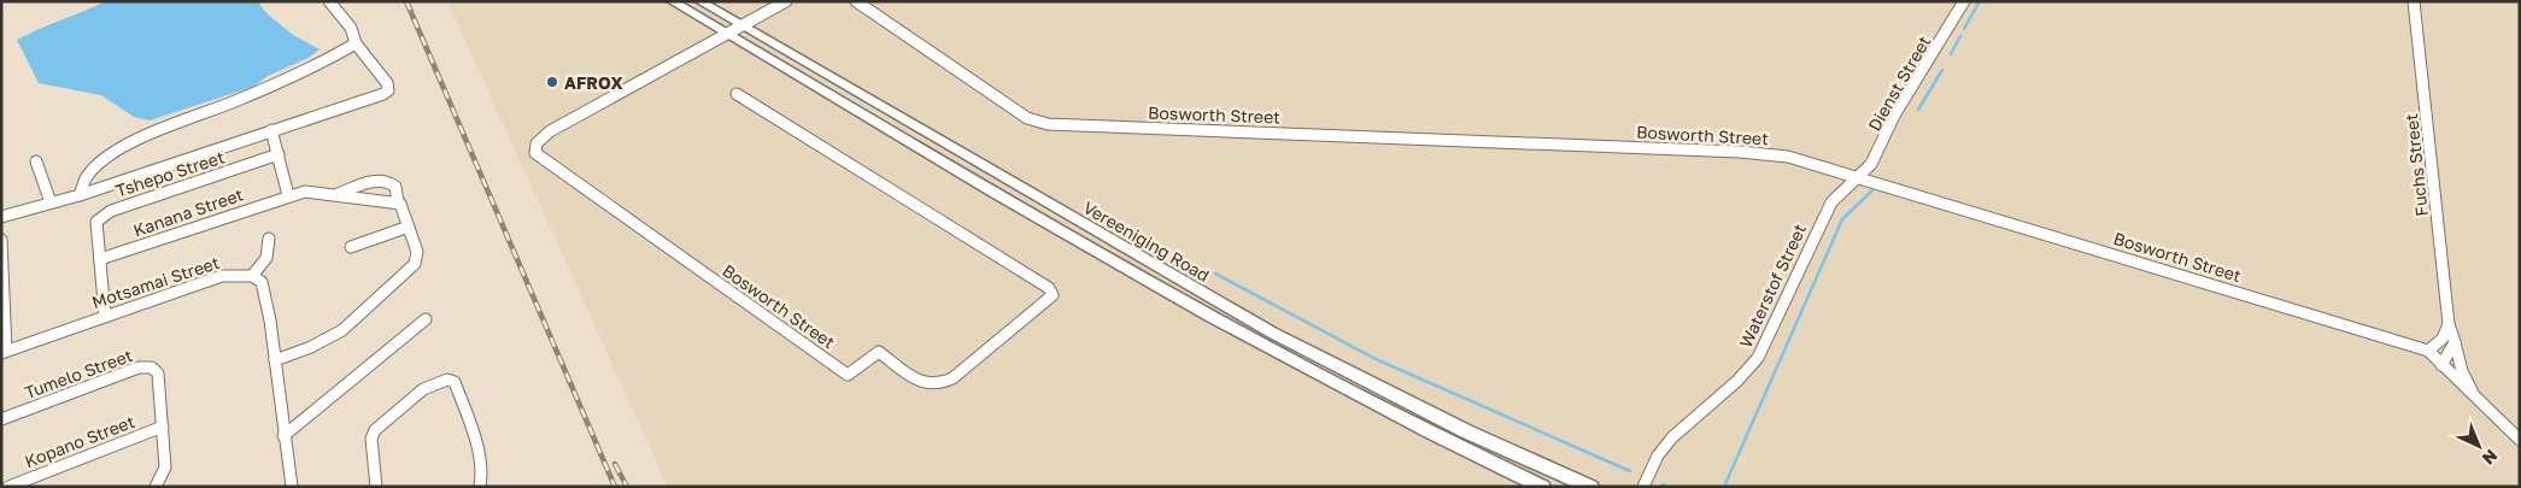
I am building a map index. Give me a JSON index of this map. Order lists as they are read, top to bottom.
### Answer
{
  "streets": {
    "main road": ["Vereeniging Road"],
    "street": [
      "Dienst Street",
      "Bosworth Street",
      "Fuchs Street",
      "Tshepo Street",
      "Kanana Street",
      "Motsamai Street",
      "Waterstof Street",
      "Tumelo Street",
      "Kopano Street"
    ]
  },
  "crossings": [
    ["Dienst Street", "Bosworth Street"],
    ["Dienst Street", "Waterstof Street"],
    ["Bosworth Street", "Vereeniging Road"],
    ["Bosworth Street", "Waterstof Street"],
    ["Tshepo Street", "Kanana Street"],
    ["Tshepo Street", "Motsamai Street"],
    ["Tumelo Street", "Kopano Street"]
  ],
  "places": ["AFROX"],
  "north": "bottom right"
}
